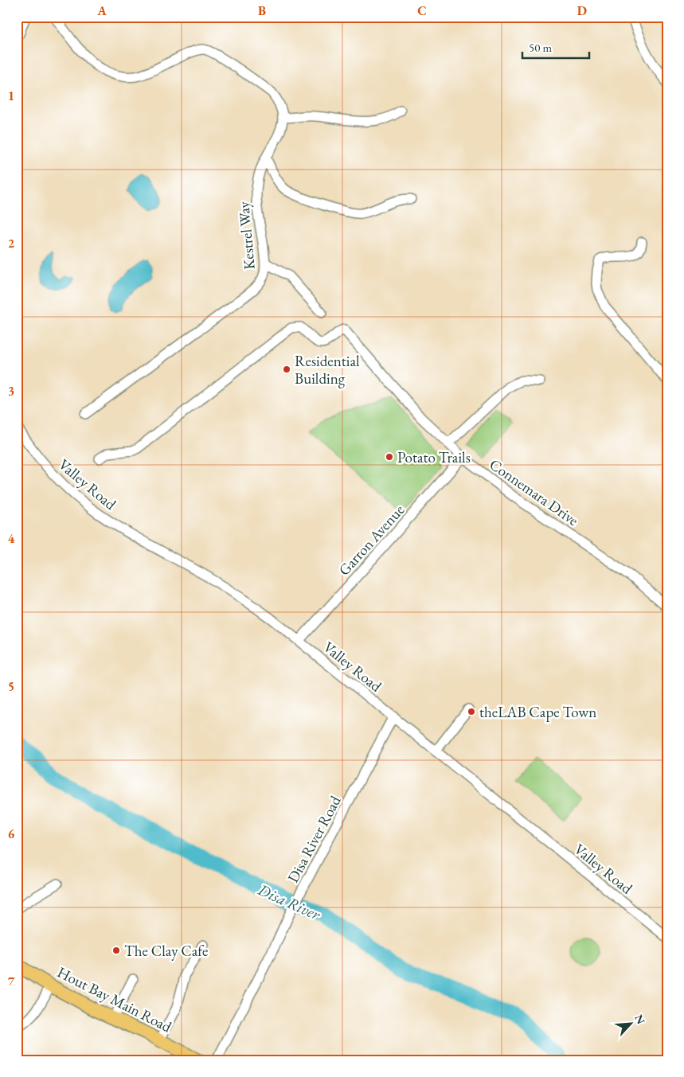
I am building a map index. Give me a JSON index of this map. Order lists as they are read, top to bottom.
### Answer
{
  "streets": {
    "main road": ["Hout Bay Main Road"],
    "street": [
      "Kestrel Way",
      "Valley Road",
      "Connemara Drive",
      "Garron Avenue",
      "Disa River Road"
    ]
  },
  "crossings": [
    ["Valley Road", "Garron Avenue"],
    ["Valley Road", "Disa River Road"],
    ["Connemara Drive", "Garron Avenue"]
  ],
  "water": ["Disa River"],
  "places": [
    "Residential Building",
    "Potato Trails",
    "theLAB Cape Town",
    "The Clay Cafe"
  ],
  "scale_bar": "50 m",
  "north": "top right",
  "grid": {
    "columns": [
      "A",
      "B",
      "C",
      "D"
    ],
    "rows": [
      "1",
      "2",
      "3",
      "4",
      "5",
      "6",
      "7"
    ]
  }
}
